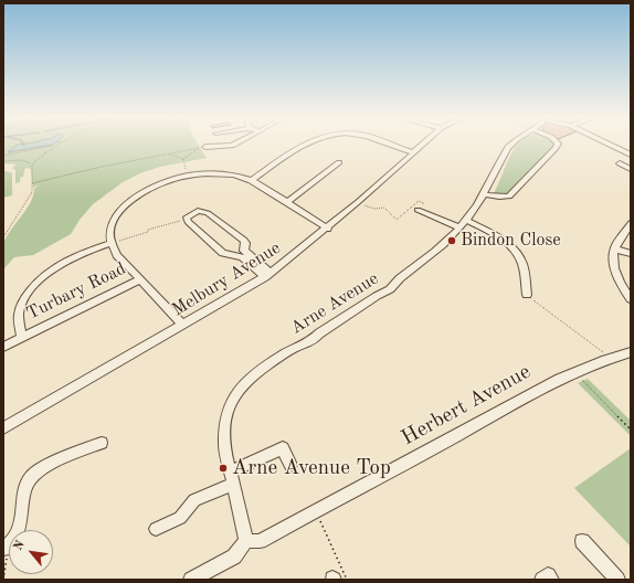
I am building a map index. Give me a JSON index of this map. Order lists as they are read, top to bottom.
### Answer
{
  "streets": {
    "street": [
      "Melbury Avenue",
      "Turbary Road",
      "Arne Avenue",
      "Herbert Avenue"
    ]
  },
  "crossings": [
    ["Arne Avenue", "Herbert Avenue"]
  ],
  "places": ["Bindon Close", "Arne Avenue Top"],
  "north": "top left"
}
